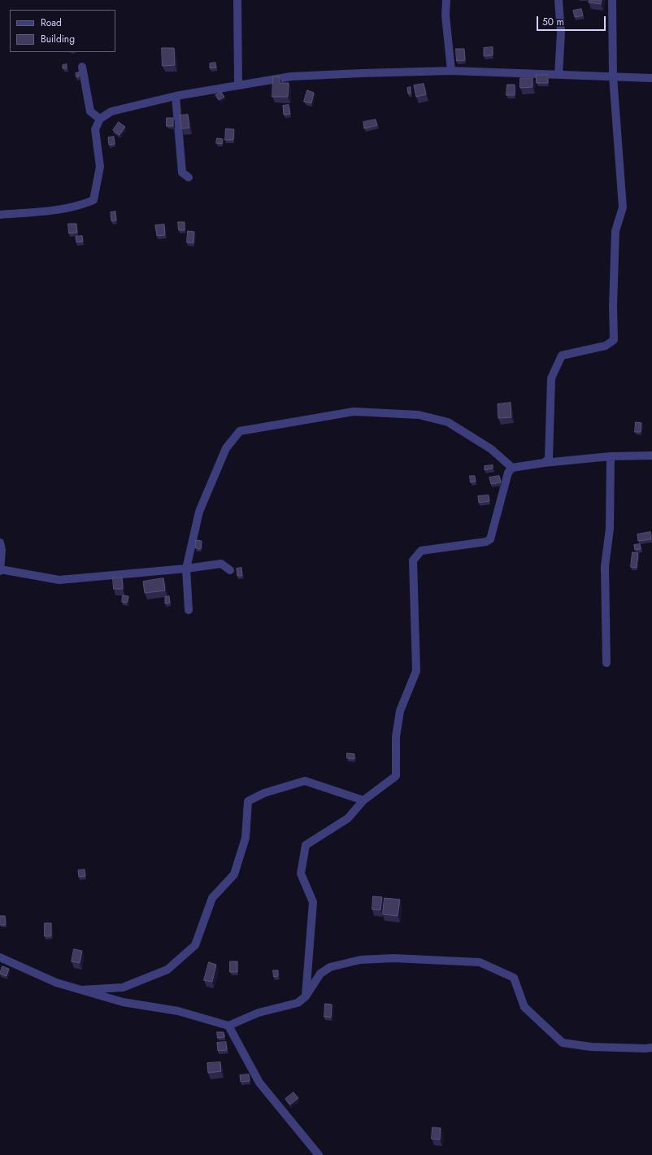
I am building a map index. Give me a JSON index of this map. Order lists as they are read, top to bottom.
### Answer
{
  "legend": ["Road", "Building"],
  "scale_bar": "50 m"
}
